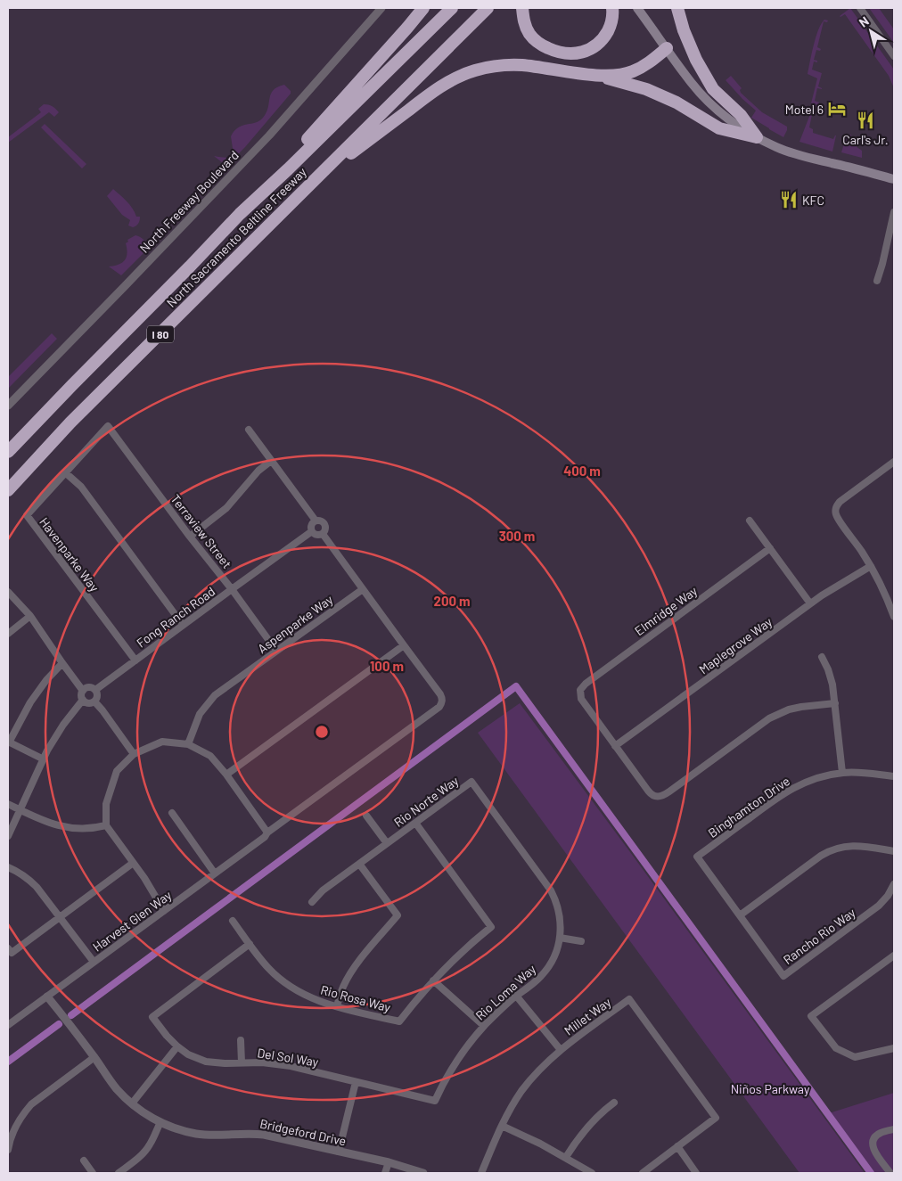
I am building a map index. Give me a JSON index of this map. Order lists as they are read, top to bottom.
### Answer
{
  "streets": {
    "highway": ["North Sacramento Beltline Freeway", "I 80"],
    "street": [
      "North Freeway Boulevard",
      "Terraview Street",
      "Havenparke Way",
      "Elmridge Way",
      "Fong Ranch Road",
      "Aspenparke Way",
      "Maplegrove Way",
      "Rio Norte Way",
      "Binghamton Drive",
      "Harvest Glen Way",
      "Rancho Rio Way",
      "Rio Loma Way",
      "Rio Rosa Way",
      "Millet Way",
      "Del Sol Way",
      "Bridgeford Drive"
    ]
  },
  "crossings": [
    ["Terraview Street", "Havenparke Way"],
    ["Terraview Street", "Fong Ranch Road"],
    ["Terraview Street", "Aspenparke Way"],
    ["Havenparke Way", "Fong Ranch Road"],
    ["Elmridge Way", "Maplegrove Way"],
    ["Aspenparke Way", "Harvest Glen Way"],
    ["Rio Norte Way", "Rio Loma Way"],
    ["Binghamton Drive", "Rancho Rio Way"],
    ["Harvest Glen Way", "Bridgeford Drive"],
    ["Rio Loma Way", "Del Sol Way"],
    ["Rio Rosa Way", "Del Sol Way"]
  ],
  "parks": ["Niños Parkway"],
  "places": {
    "hotel": ["Motel 6"],
    "restaurant": ["Carl's Jr.", "KFC"]
  },
  "north": "top left",
  "rings": [
    "400 m",
    "300 m",
    "200 m",
    "100 m"
  ]
}
